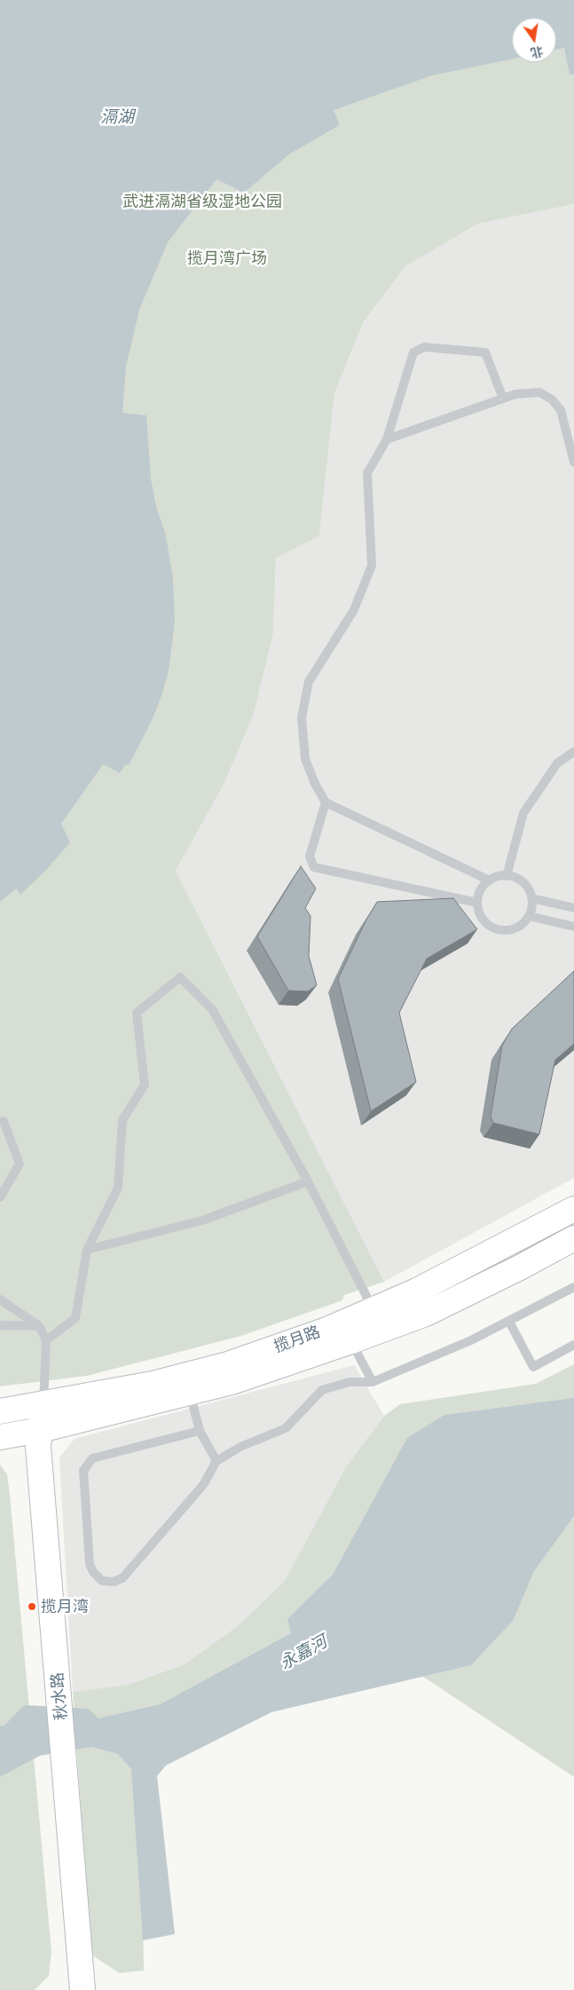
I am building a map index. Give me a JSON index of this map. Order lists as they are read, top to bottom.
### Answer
{
  "streets": {
    "street": ["揽月路", "秋水路"]
  },
  "crossings": [
    ["揽月路", "秋水路"]
  ],
  "water": ["滆湖", "永嘉河"],
  "parks": ["武进滆湖省级湿地公园", "揽月湾广场"],
  "places": ["揽月湾"],
  "north": "bottom"
}
